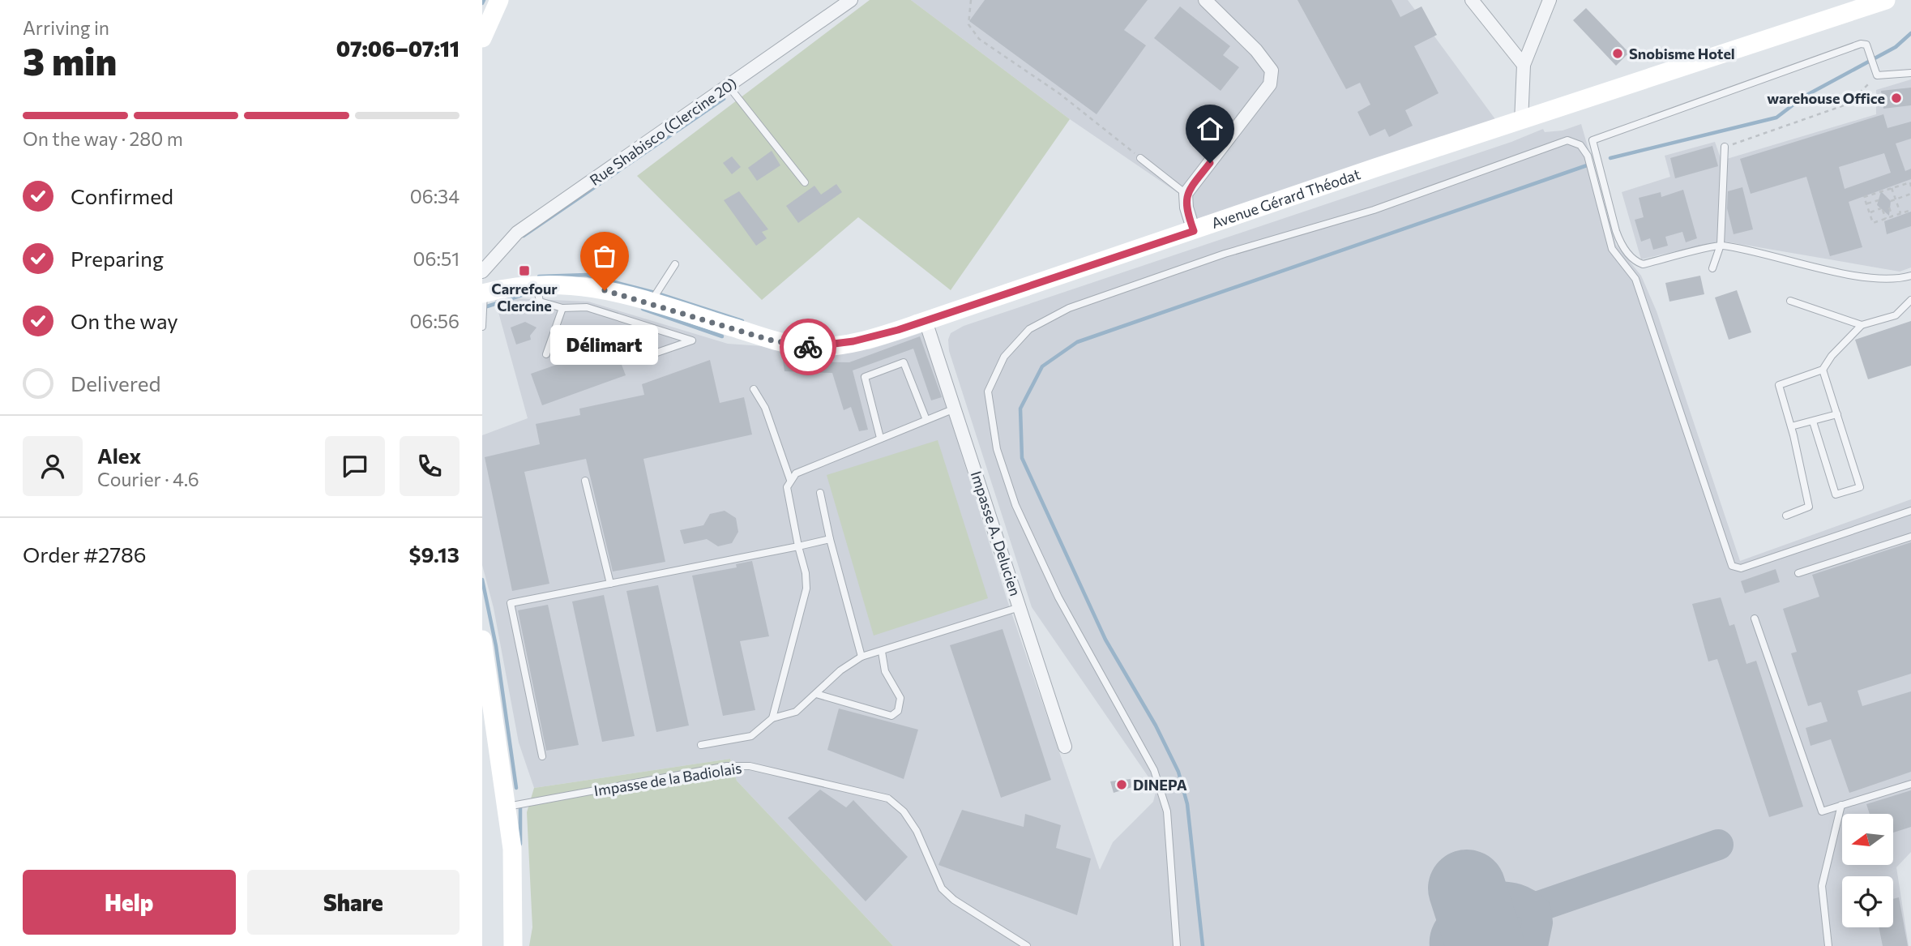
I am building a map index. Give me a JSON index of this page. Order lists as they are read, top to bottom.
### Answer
{
  "streets": {
    "street": ["Rue Shabisco (Clercine 20)", "Avenue Gérard Théodat", "Impasse A. Delucien"],
    "lane": ["Impasse de la Badiolais"]
  },
  "crossings": [
    ["Avenue Gérard Théodat", "Impasse A. Delucien"]
  ],
  "places": {
    "other": [
      "Snobisme Hotel",
      "warehouse Office",
      "Délimart",
      "DINEPA"
    ],
    "transit": ["Carrefour Clercine"]
  },
  "north": "left",
  "page": {
    "heading": ["3 min", "Arriving in", "07:06–07:11"],
    "panel": [
      "Alex",
      "Courier · 4.6",
      "Order #2786",
      "$9.13"
    ],
    "bar": "On the way · 280 m",
    "list": [
      ["Confirmed", "06:34"],
      ["Preparing", "06:51"],
      ["On the way", "06:56"],
      "Delivered"
    ],
    "bubble": "Délimart",
    "buttons": ["Help", "Share"]
  }
}
